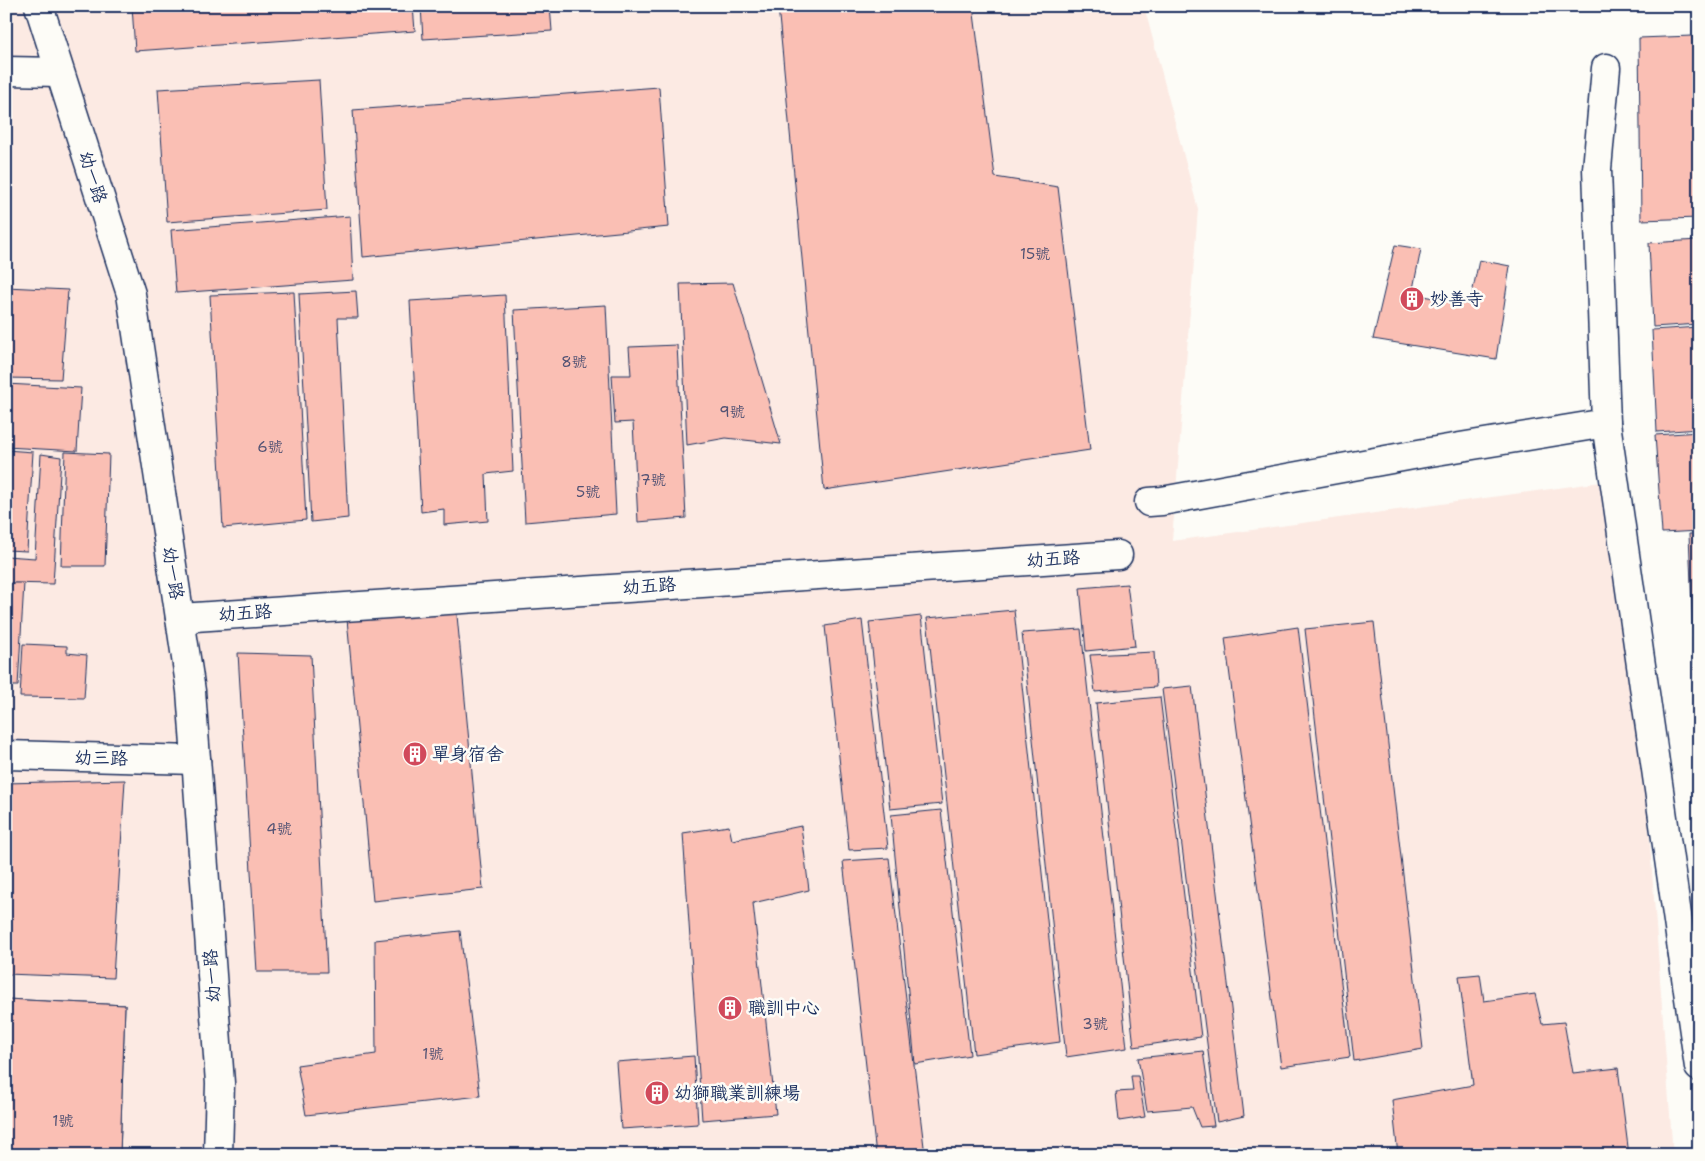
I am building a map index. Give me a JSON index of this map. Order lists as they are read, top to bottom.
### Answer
{
  "streets": {
    "street": ["幼一路", "幼五路", "幼三路"]
  },
  "crossings": [
    ["幼一路", "幼五路"],
    ["幼一路", "幼三路"]
  ],
  "places": {
    "building": [
      "妙善寺",
      "單身宿舍",
      "職訓中心",
      "幼獅職業訓練場"
    ]
  },
  "house_numbers": [
    "15號",
    "8號",
    "9號",
    "6號",
    "7號",
    "5號",
    "4號",
    "3號",
    "1號",
    "1號"
  ]
}
